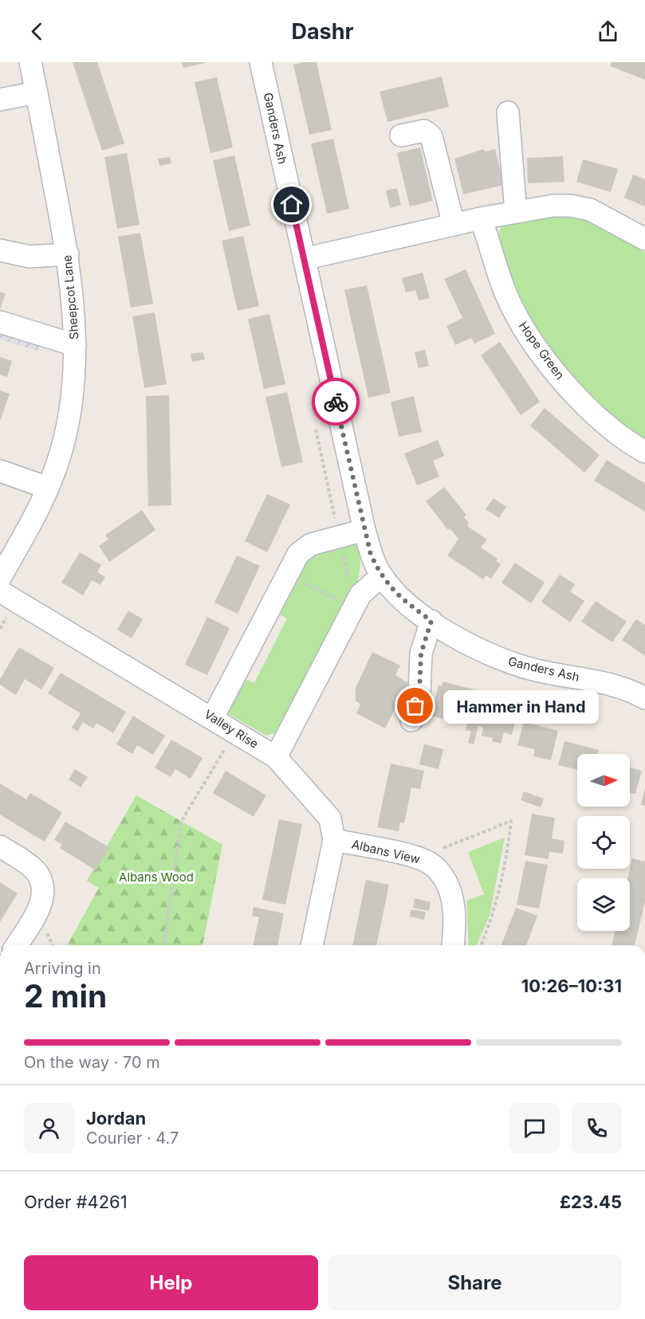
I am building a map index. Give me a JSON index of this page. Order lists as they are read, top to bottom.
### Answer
{
  "streets": {
    "street": [
      "Ganders Ash",
      "Sheepcot Lane",
      "Hope Green",
      "Valley Rise",
      "Albans View"
    ]
  },
  "crossings": [
    ["Valley Rise", "Albans View"]
  ],
  "parks": ["Albans Wood"],
  "places": ["Hammer in Hand"],
  "north": "right",
  "page": {
    "header": "Dashr",
    "bubble": "Hammer in Hand",
    "heading": ["2 min", "Arriving in", "10:26–10:31"],
    "panel": [
      "Jordan",
      "Courier · 4.7",
      "Order #4261",
      "£23.45"
    ],
    "bar": "On the way · 70 m",
    "buttons": ["Help", "Share"]
  }
}
